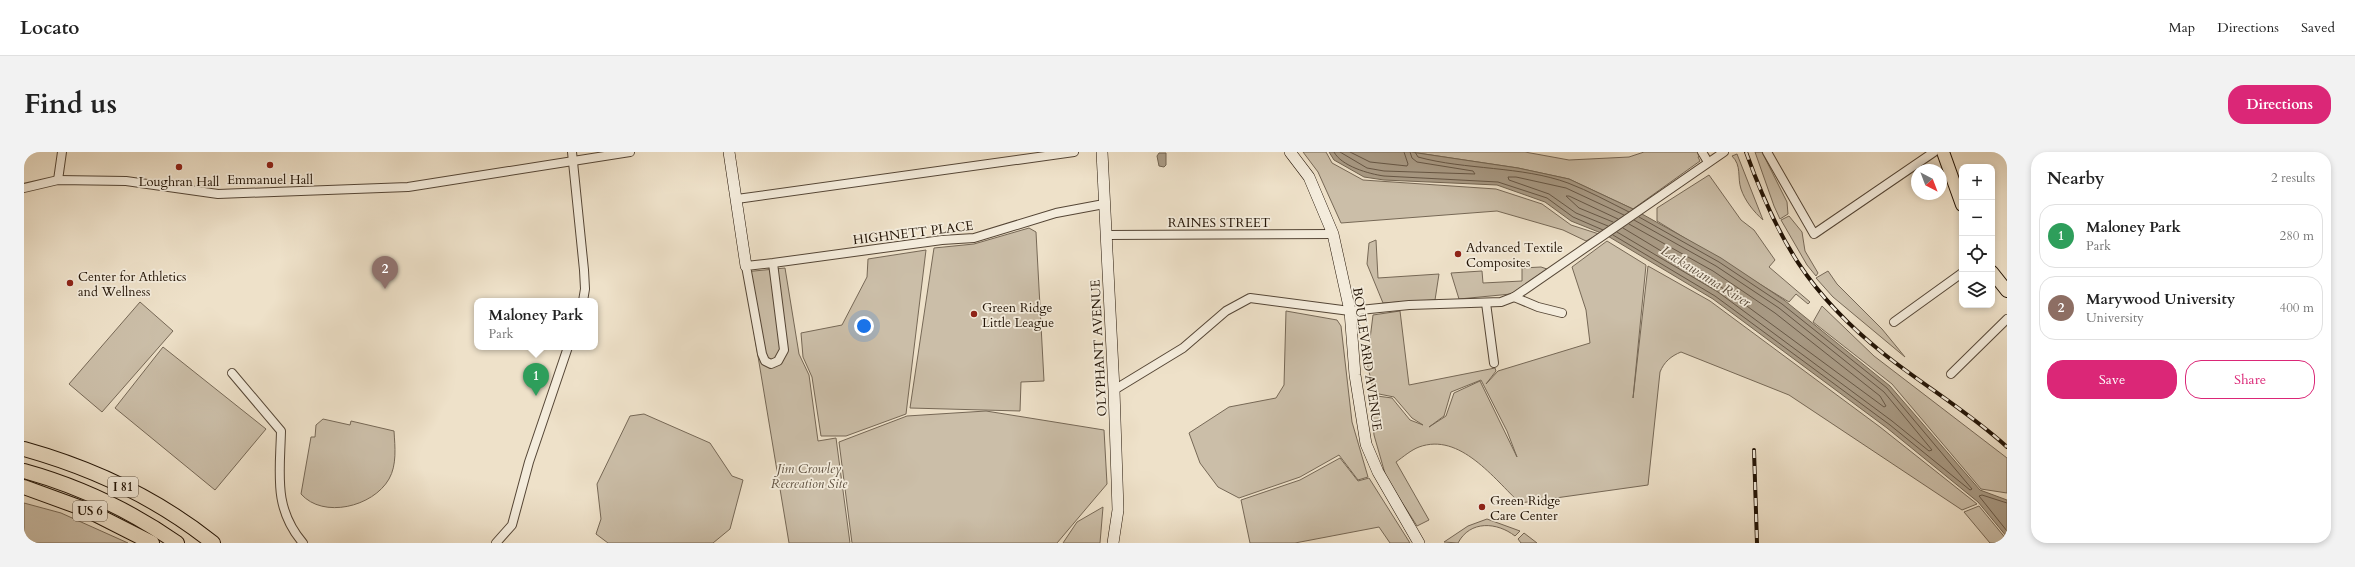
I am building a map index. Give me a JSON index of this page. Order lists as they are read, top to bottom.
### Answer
{
  "streets": {
    "highway": ["I 81", "US 6"],
    "street": [
      "RAINES STREET",
      "HIGHNETT PLACE",
      "OLYPHANT AVENUE",
      "BOULEVARD AVENUE"
    ]
  },
  "crossings": [
    ["RAINES STREET", "OLYPHANT AVENUE"],
    ["RAINES STREET", "BOULEVARD AVENUE"],
    ["HIGHNETT PLACE", "OLYPHANT AVENUE"]
  ],
  "water": ["Lackawanna River"],
  "parks": ["Jim Crowley Recreation Site"],
  "places": [
    "Emmanuel Hall",
    "Loughran Hall",
    "Advanced Textile Composites",
    "Center for Athletics and Wellness",
    "Green Ridge Little League",
    "Green Ridge Care Center"
  ],
  "north": "bottom right",
  "page": {
    "header": "Locato",
    "nav": ["Map", "Directions", "Saved"],
    "title": "Find us",
    "buttons": [
      "Directions",
      ["Save", "Share"]
    ],
    "heading": ["Nearby", "2 results"],
    "map_buttons": ["+", "−"],
    "list": [
      {
        "mark": "1",
        "name": "Maloney Park",
        "note": "Park",
        "value": "280 m"
      },
      {
        "mark": "2",
        "name": "Marywood University",
        "note": "University",
        "value": "400 m"
      }
    ],
    "pins": ["2", "1"],
    "popup": ["Maloney Park", "Park"]
  }
}
